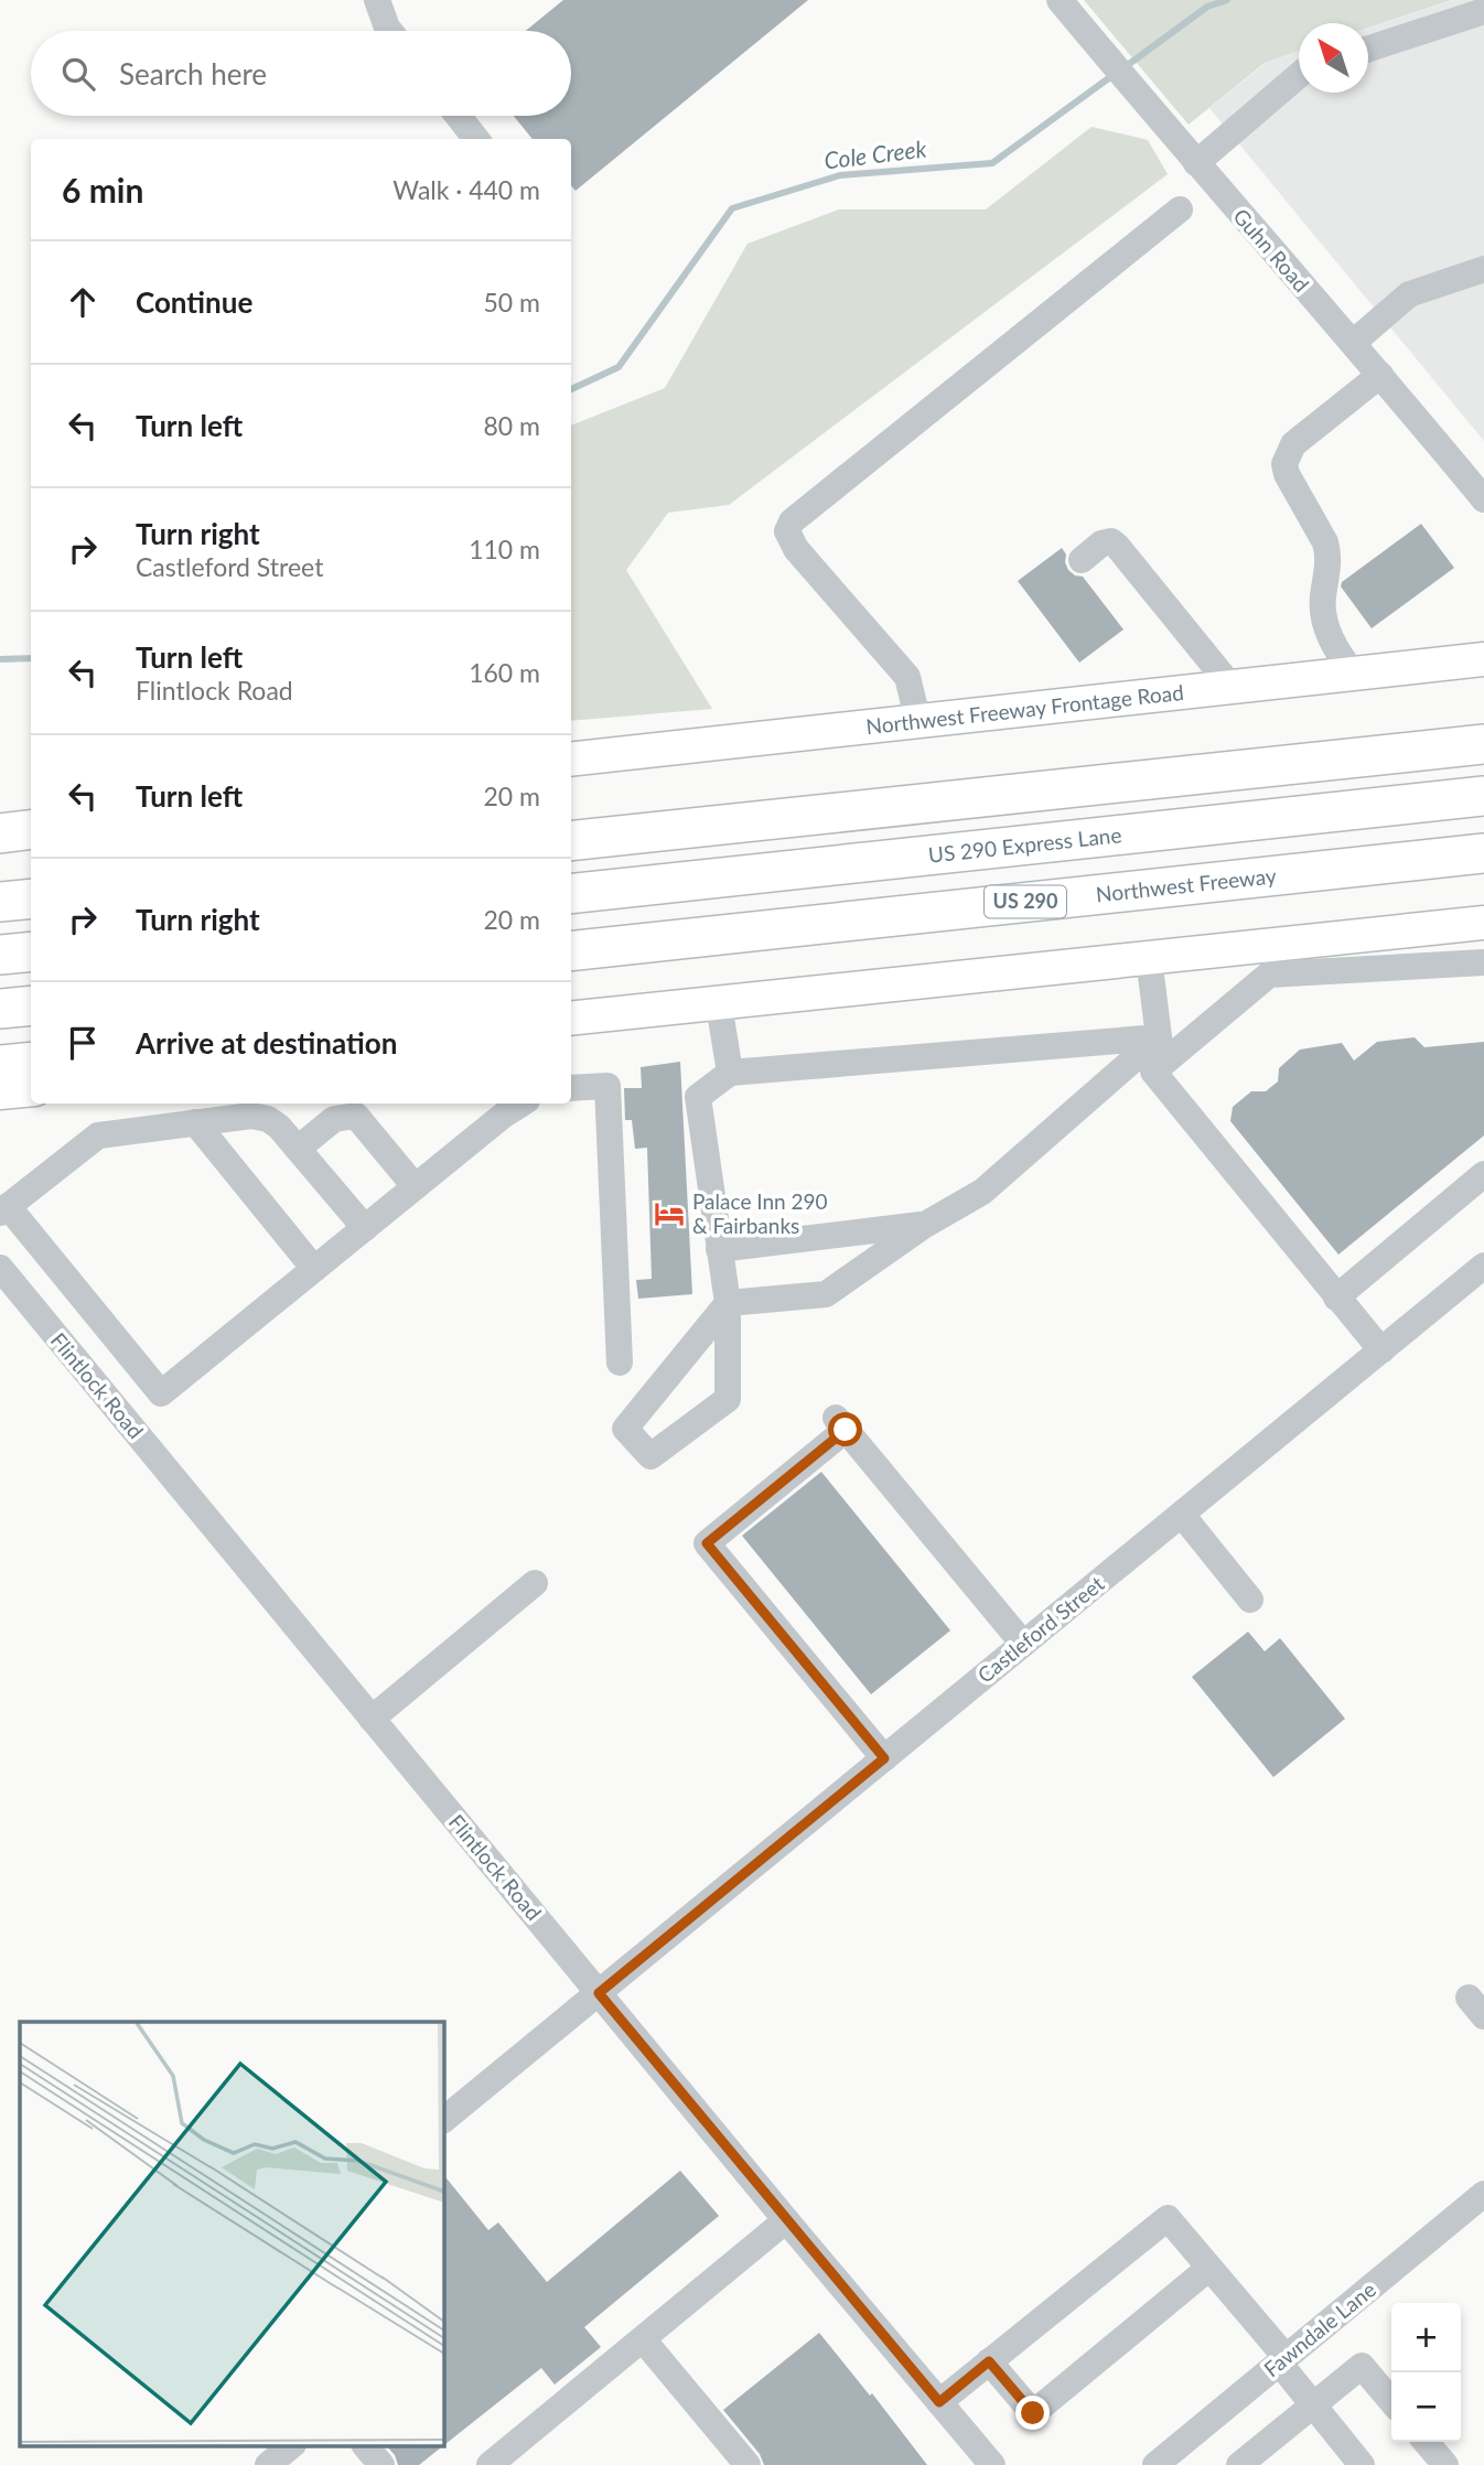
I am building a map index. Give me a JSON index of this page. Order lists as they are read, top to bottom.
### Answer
{
  "streets": {
    "highway": ["US 290 Express Lane", "Northwest Freeway", "US 290"],
    "main road": ["Northwest Freeway Frontage Road"],
    "street": [
      "Guhn Road",
      "Flintlock Road",
      "Castleford Street",
      "Fawndale Lane"
    ]
  },
  "crossings": [
    ["Flintlock Road", "Castleford Street"]
  ],
  "water": ["Cole Creek"],
  "places": {
    "hotel": ["Palace Inn 290 & Fairbanks"]
  },
  "north": "top left",
  "page": {
    "search": "Search here",
    "heading": ["6 min", "Walk · 440 m"],
    "list": [
      ["Continue", "50 m"],
      ["Turn left", "80 m"],
      ["Turn right", "Castleford Street", "110 m"],
      ["Turn left", "Flintlock Road", "160 m"],
      ["Turn left", "20 m"],
      ["Turn right", "20 m"],
      "Arrive at destination"
    ],
    "map_buttons": ["+", "−"]
  }
}
